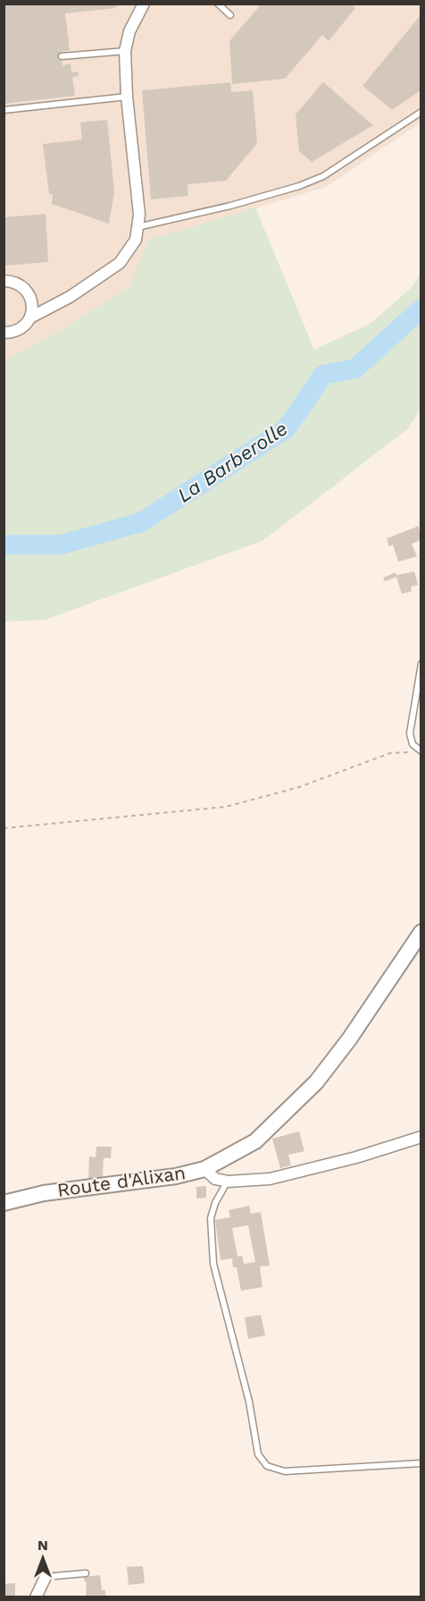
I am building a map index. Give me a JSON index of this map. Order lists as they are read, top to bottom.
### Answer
{
  "streets": {
    "street": ["Route d'Alixan"]
  },
  "water": ["La Barberolle"],
  "north": "top"
}
